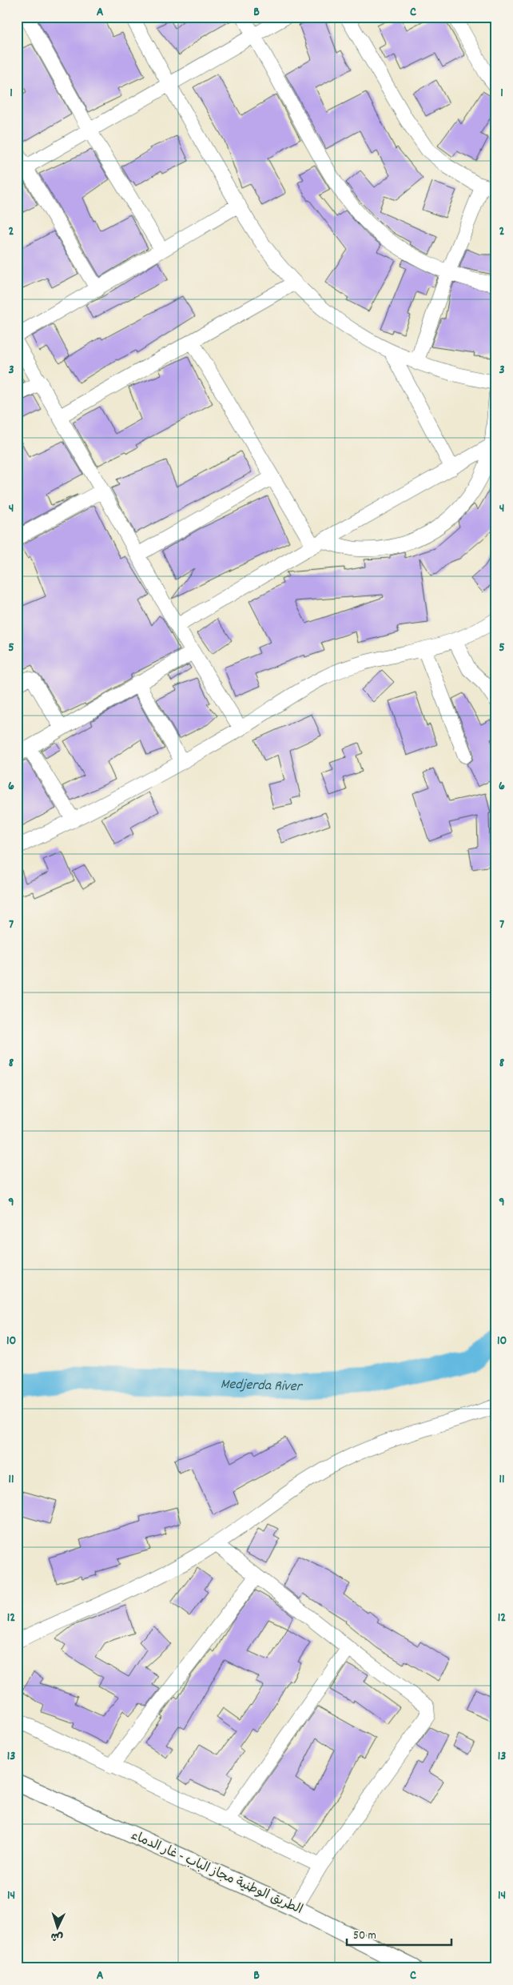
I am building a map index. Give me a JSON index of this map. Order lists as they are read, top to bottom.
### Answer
{
  "streets": {
    "main road": ["الطريق الوطنية مجاز الباب - غار الدماء"]
  },
  "water": ["Medjerda River"],
  "scale_bar": "50 m",
  "north": "bottom",
  "grid": {
    "columns": ["A", "B", "C"],
    "rows": [
      "1",
      "2",
      "3",
      "4",
      "5",
      "6",
      "7",
      "8",
      "9",
      "10",
      "11",
      "12",
      "13",
      "14"
    ]
  }
}
